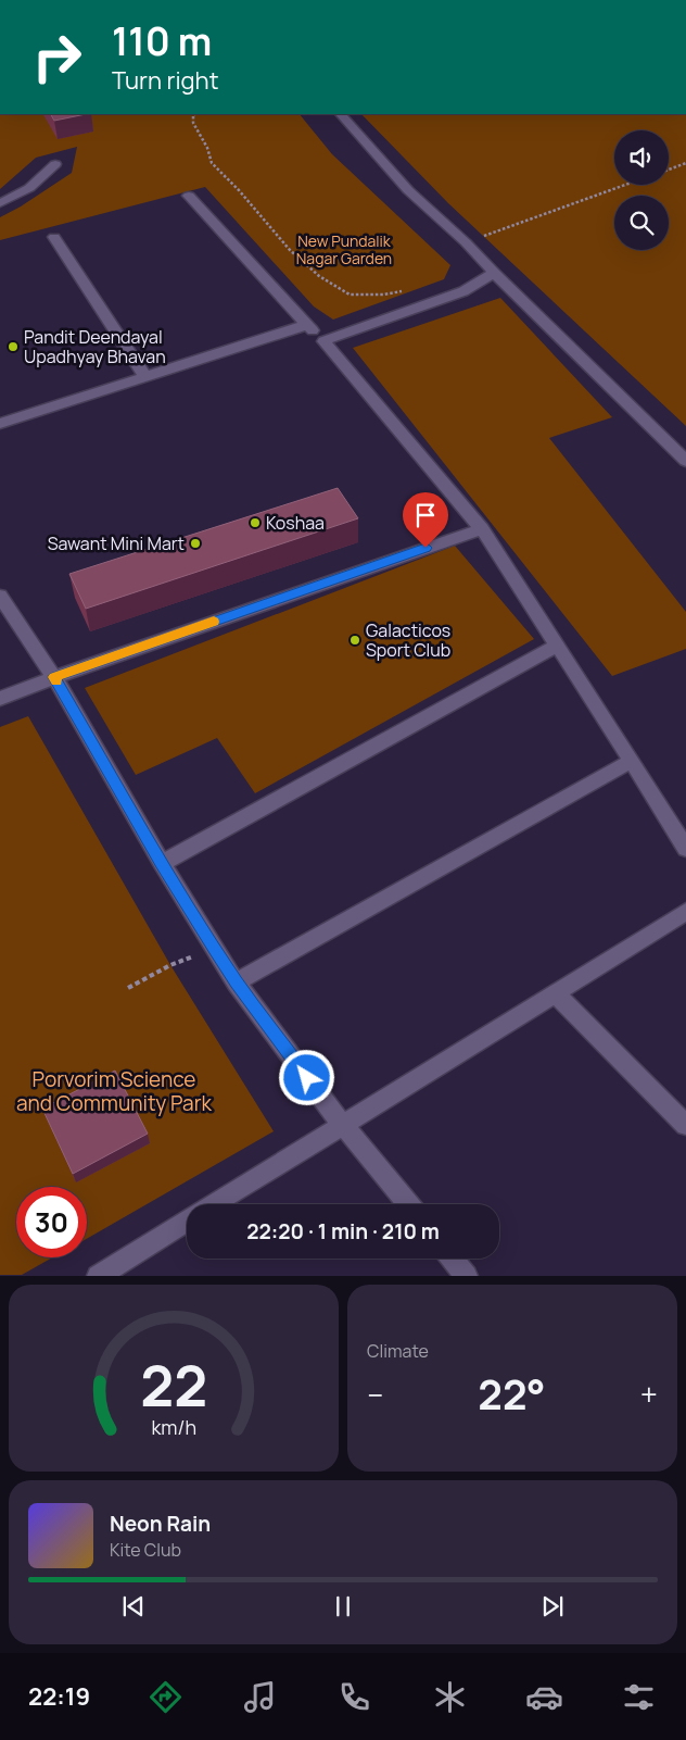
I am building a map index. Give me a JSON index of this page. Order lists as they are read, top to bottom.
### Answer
{
  "parks": ["New Pundalik Nagar Garden", "Porvorim Science and Community Park"],
  "places": [
    "Pandit Deendayal Upadhyay Bhavan",
    "Koshaa",
    "Sawant Mini Mart",
    "Galacticos Sport Club"
  ],
  "page": {
    "turn": ["110 m", "Turn right"],
    "limit": "30",
    "trip": "22:20 · 1 min · 210 m",
    "tile": "Climate",
    "heat": ["−", "22°", "+"],
    "song": ["Neon Rain", "Kite Club"],
    "tabs": "22:19",
    "gauge": ["22", "km/h"]
  }
}
